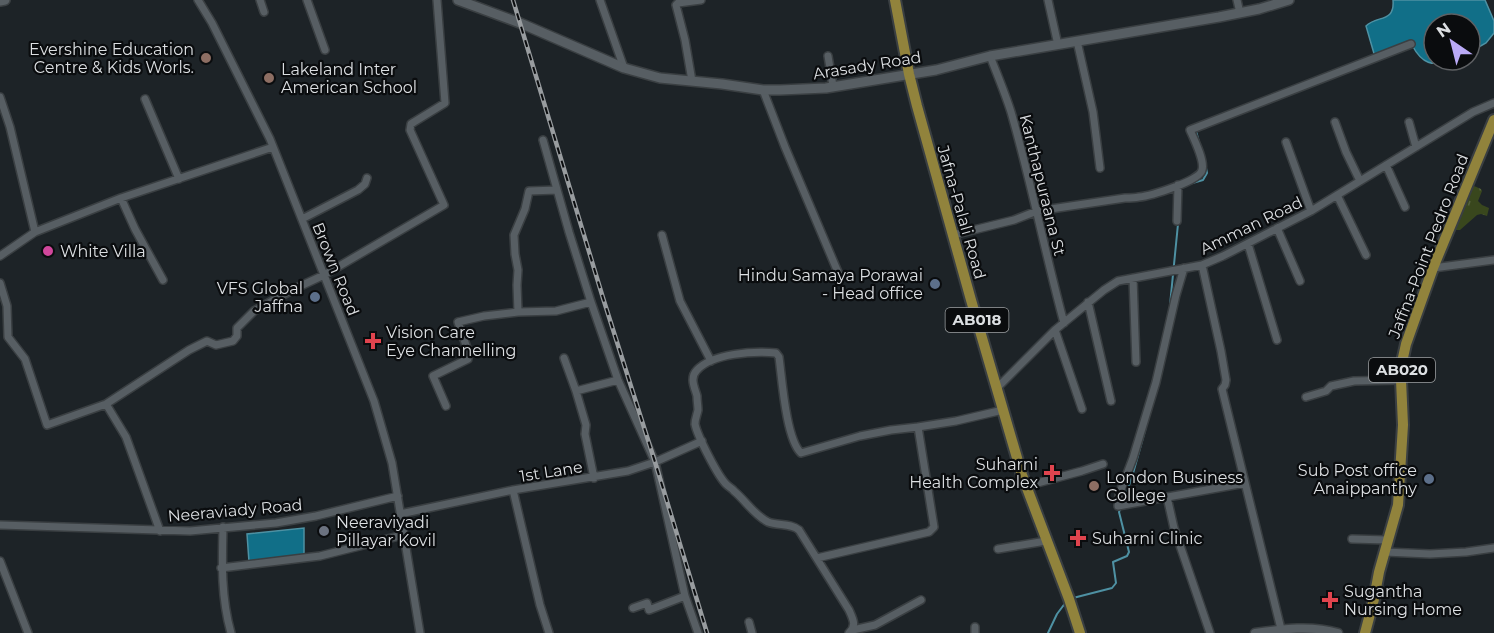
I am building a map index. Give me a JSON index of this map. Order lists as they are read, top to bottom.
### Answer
{
  "streets": {
    "main road": [
      "Arasady Road",
      "Jafna-Palali Road",
      "Jaffna-Point Pedro Road",
      "AB018",
      "AB020"
    ],
    "street": [
      "Kanthapuraana St",
      "Amman Road",
      "Brown Road",
      "1st Lane",
      "Neeraviady Road"
    ]
  },
  "crossings": [
    ["Arasady Road", "Kanthapuraana St"],
    ["Arasady Road", "Jafna-Palali Road"],
    ["Kanthapuraana St", "Amman Road"],
    ["Jafna-Palali Road", "Amman Road"],
    ["Brown Road", "1st Lane"],
    ["Brown Road", "Neeraviady Road"]
  ],
  "places": {
    "other": [
      "Evershine Education Centre & Kids Worls.",
      "Lakeland Inter American School",
      "White Villa",
      "Hindu Samaya Porawai - Head office",
      "VFS Global Jaffna",
      "Sub Post office Anaippanthy",
      "London Business College",
      "Neeraviyadi Pillayar Kovil"
    ],
    "health": [
      "Vision Care Eye Channelling",
      "Suharni Health Complex",
      "Suharni Clinic",
      "Sugantha Nursing Home"
    ]
  },
  "north": "top left"
}
